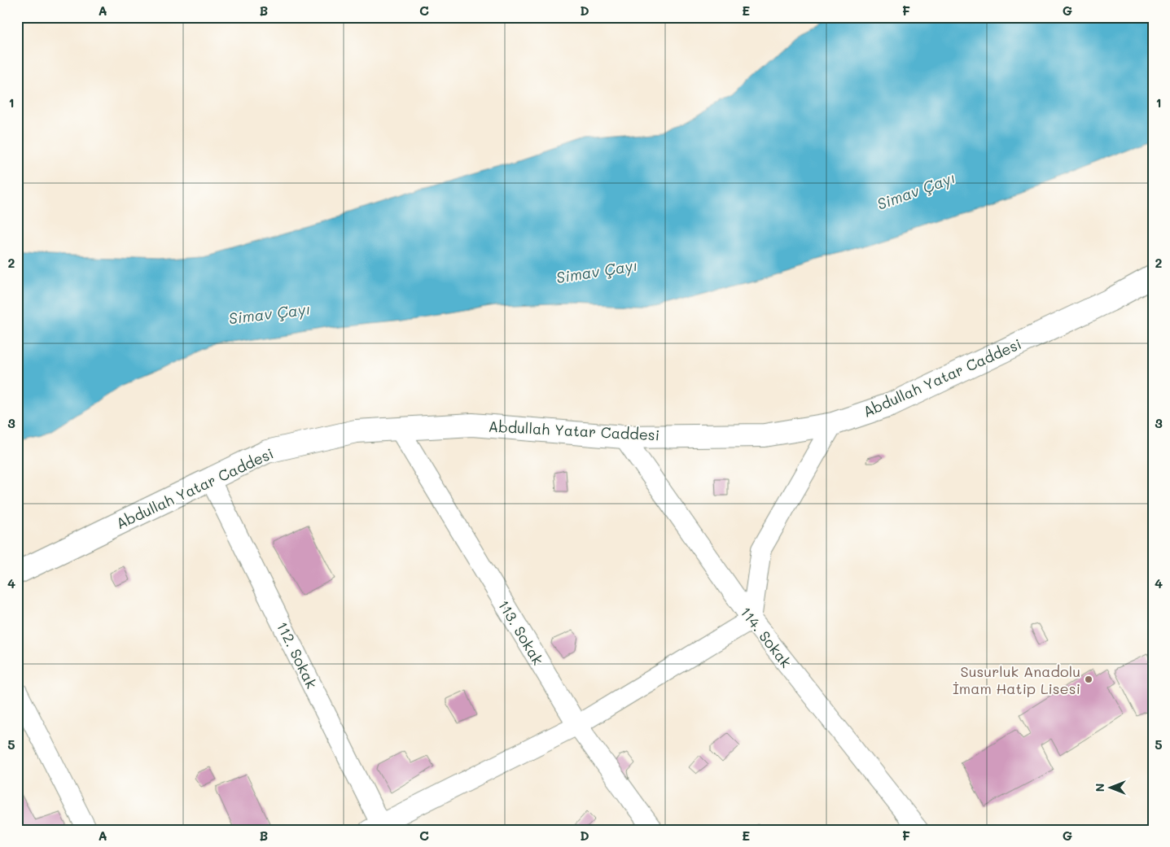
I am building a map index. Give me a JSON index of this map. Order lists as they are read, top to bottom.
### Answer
{
  "streets": {
    "street": [
      "Abdullah Yatar Caddesi",
      "113. Sokak",
      "114. Sokak",
      "112. Sokak"
    ]
  },
  "crossings": [
    ["Abdullah Yatar Caddesi", "113. Sokak"],
    ["Abdullah Yatar Caddesi", "114. Sokak"],
    ["Abdullah Yatar Caddesi", "112. Sokak"]
  ],
  "water": ["Simav Çayı"],
  "places": ["Susurluk Anadolu İmam Hatip Lisesi"],
  "north": "left",
  "grid": {
    "columns": [
      "A",
      "B",
      "C",
      "D",
      "E",
      "F",
      "G"
    ],
    "rows": [
      "1",
      "2",
      "3",
      "4",
      "5"
    ]
  }
}
